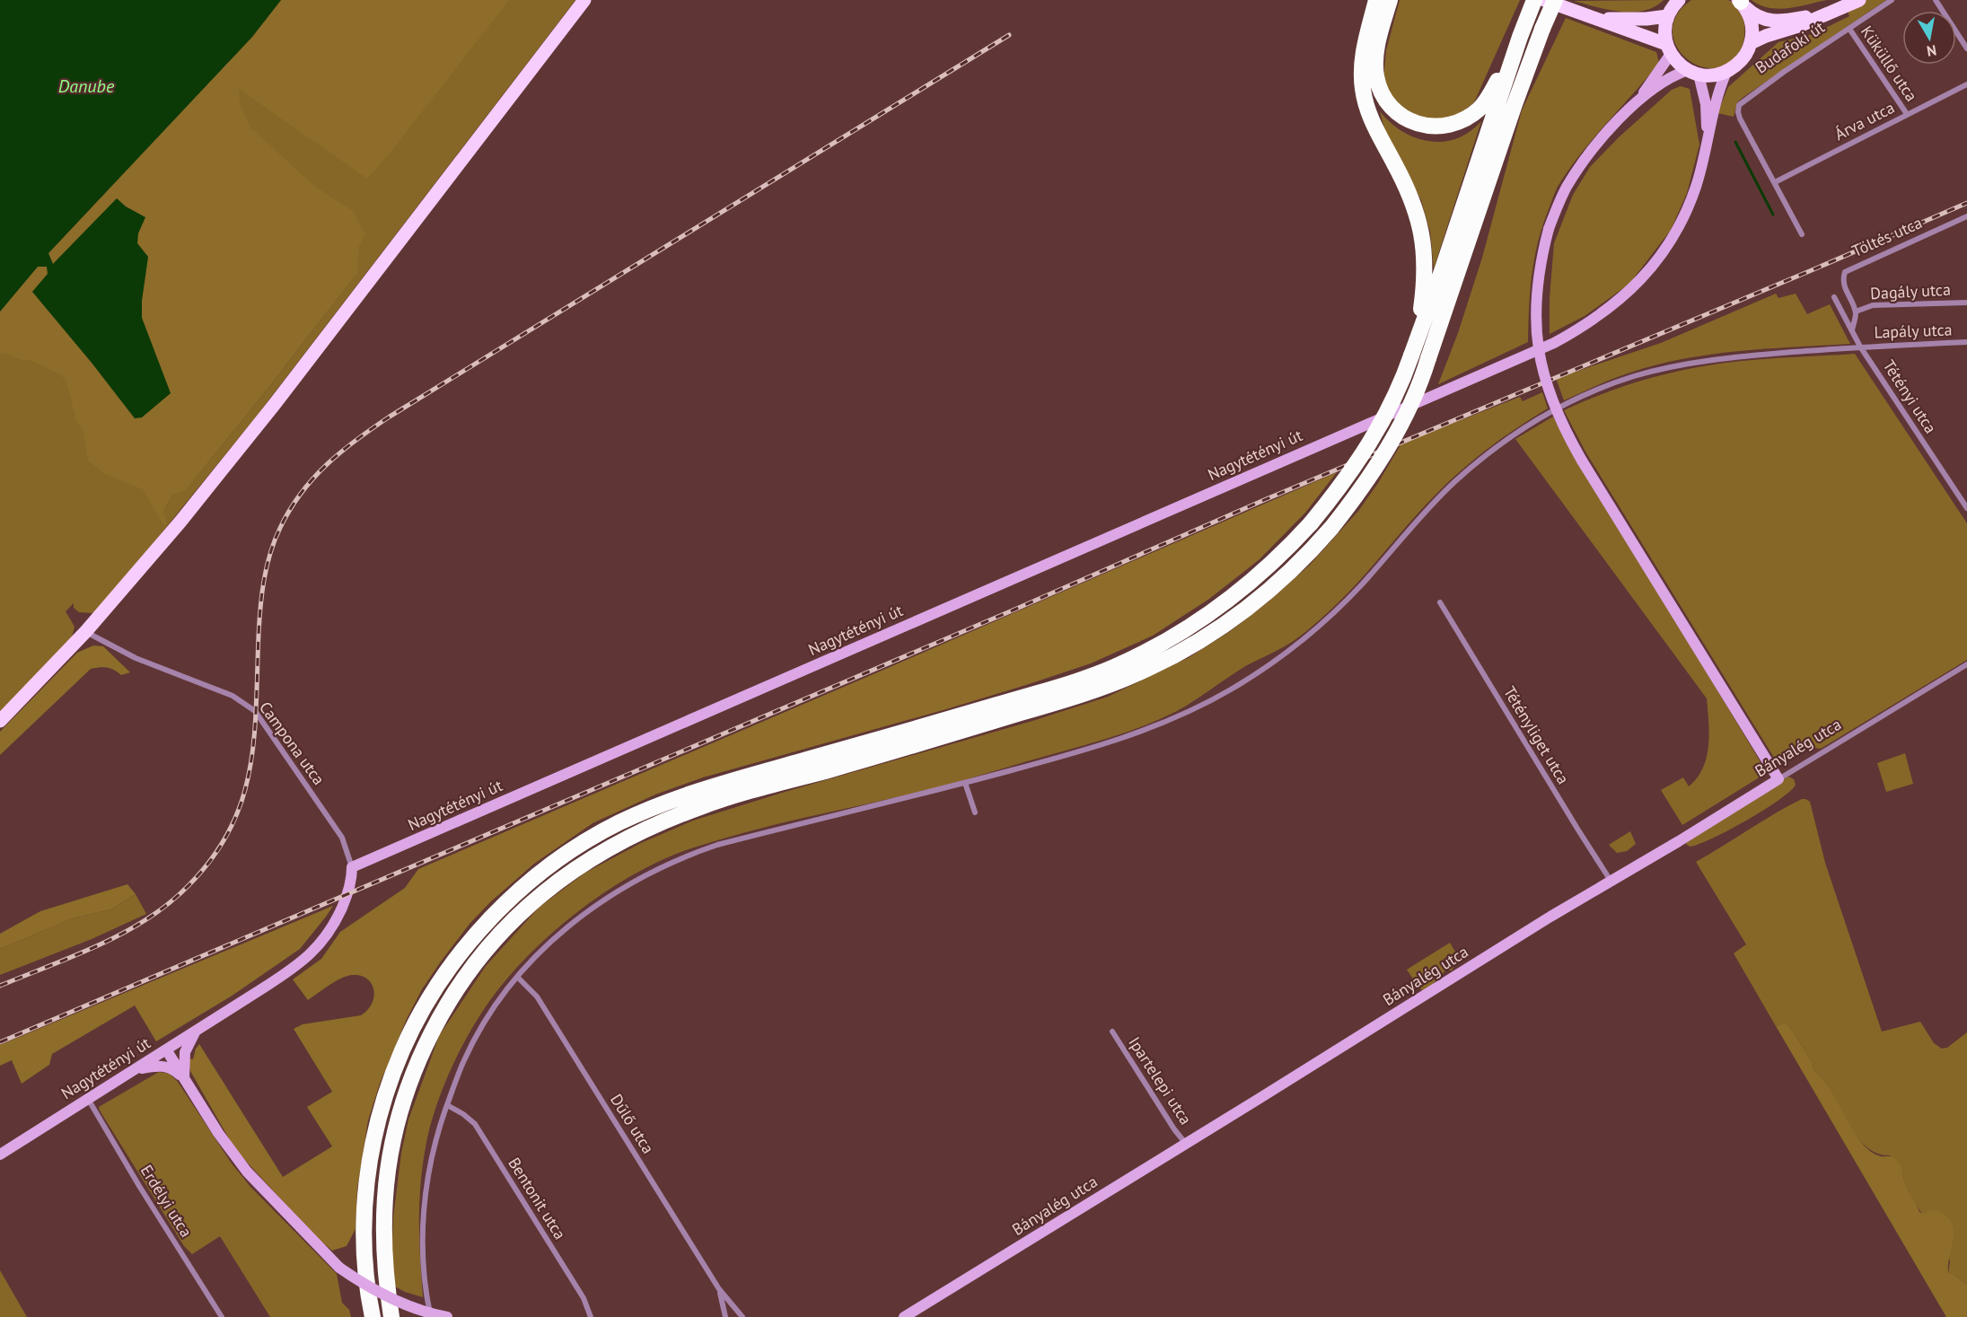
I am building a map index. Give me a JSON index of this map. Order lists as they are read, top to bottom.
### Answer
{
  "streets": {
    "main road": ["Budafoki út"],
    "street": [
      "Küküllő utca",
      "Árva utca",
      "Töltés utca",
      "Dagály utca",
      "Lapály utca",
      "Tétényi utca",
      "Nagytétényi út",
      "Tétényliget utca",
      "Campona utca",
      "Bányalég utca",
      "Ipartelepi utca",
      "Dűlő utca",
      "Bentonit utca",
      "Erdélyi utca"
    ]
  },
  "crossings": [
    ["Budafoki út", "Küküllő utca"],
    ["Budafoki út", "Árva utca"],
    ["Küküllő utca", "Árva utca"],
    ["Töltés utca", "Dagály utca"],
    ["Lapály utca", "Tétényi utca"],
    ["Lapály utca", "Dűlő utca"],
    ["Lapály utca", "Bentonit utca"],
    ["Nagytétényi út", "Campona utca"],
    ["Nagytétényi út", "Erdélyi utca"],
    ["Tétényliget utca", "Bányalég utca"],
    ["Bányalég utca", "Ipartelepi utca"]
  ],
  "water": ["Danube"],
  "north": "bottom"
}
